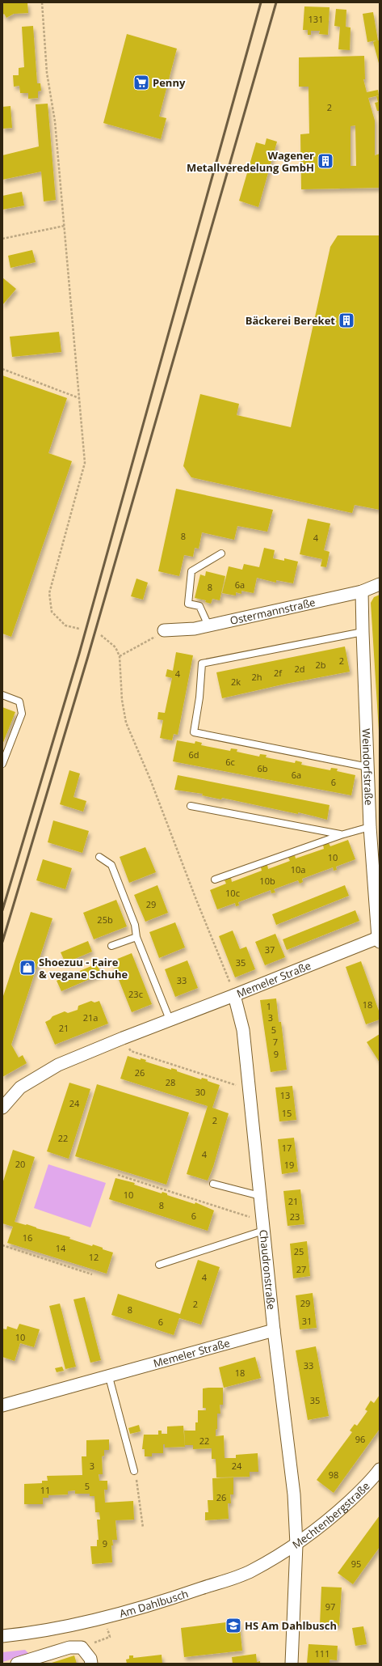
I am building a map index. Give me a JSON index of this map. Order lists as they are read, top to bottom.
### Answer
{
  "streets": {
    "street": [
      "Ostermannstraße",
      "Weindorfstraße",
      "Memeler Straße",
      "Chaudronstraße",
      "Mechtenbergstraße",
      "Am Dahlbusch"
    ]
  },
  "crossings": [
    ["Ostermannstraße", "Weindorfstraße"],
    ["Weindorfstraße", "Memeler Straße"],
    ["Memeler Straße", "Chaudronstraße"],
    ["Chaudronstraße", "Mechtenbergstraße"],
    ["Chaudronstraße", "Am Dahlbusch"],
    ["Mechtenbergstraße", "Am Dahlbusch"]
  ],
  "places": {
    "supermarket": ["Penny"],
    "building": ["Wagener Metallveredelung GmbH", "Bäckerei Bereket"],
    "shop": ["Shoezuu - Faire & vegane Schuhe"],
    "school or university": ["HS Am Dahlbusch"]
  },
  "house_numbers": [
    "131",
    "2",
    "8",
    "4",
    "6a",
    "8",
    "2",
    "2b",
    "2d",
    "2f",
    "4",
    "2h",
    "2k",
    "6d",
    "6c",
    "6b",
    "6a",
    "6",
    "10",
    "10a",
    "10b",
    "10c",
    "29",
    "25b",
    "37",
    "35",
    "33",
    "23c",
    "18",
    "1",
    "21a",
    "3",
    "21",
    "5",
    "7",
    "9",
    "26",
    "28",
    "30",
    "13",
    "24",
    "15",
    "2",
    "22",
    "17",
    "4",
    "20",
    "19",
    "10",
    "21",
    "8",
    "6",
    "23",
    "16",
    "14",
    "25",
    "12",
    "27",
    "4",
    "29",
    "2",
    "8",
    "31",
    "6",
    "10",
    "33",
    "18",
    "35",
    "96",
    "22",
    "3",
    "24",
    "98",
    "5",
    "11",
    "26",
    "9",
    "95",
    "97",
    "111"
  ]
}
